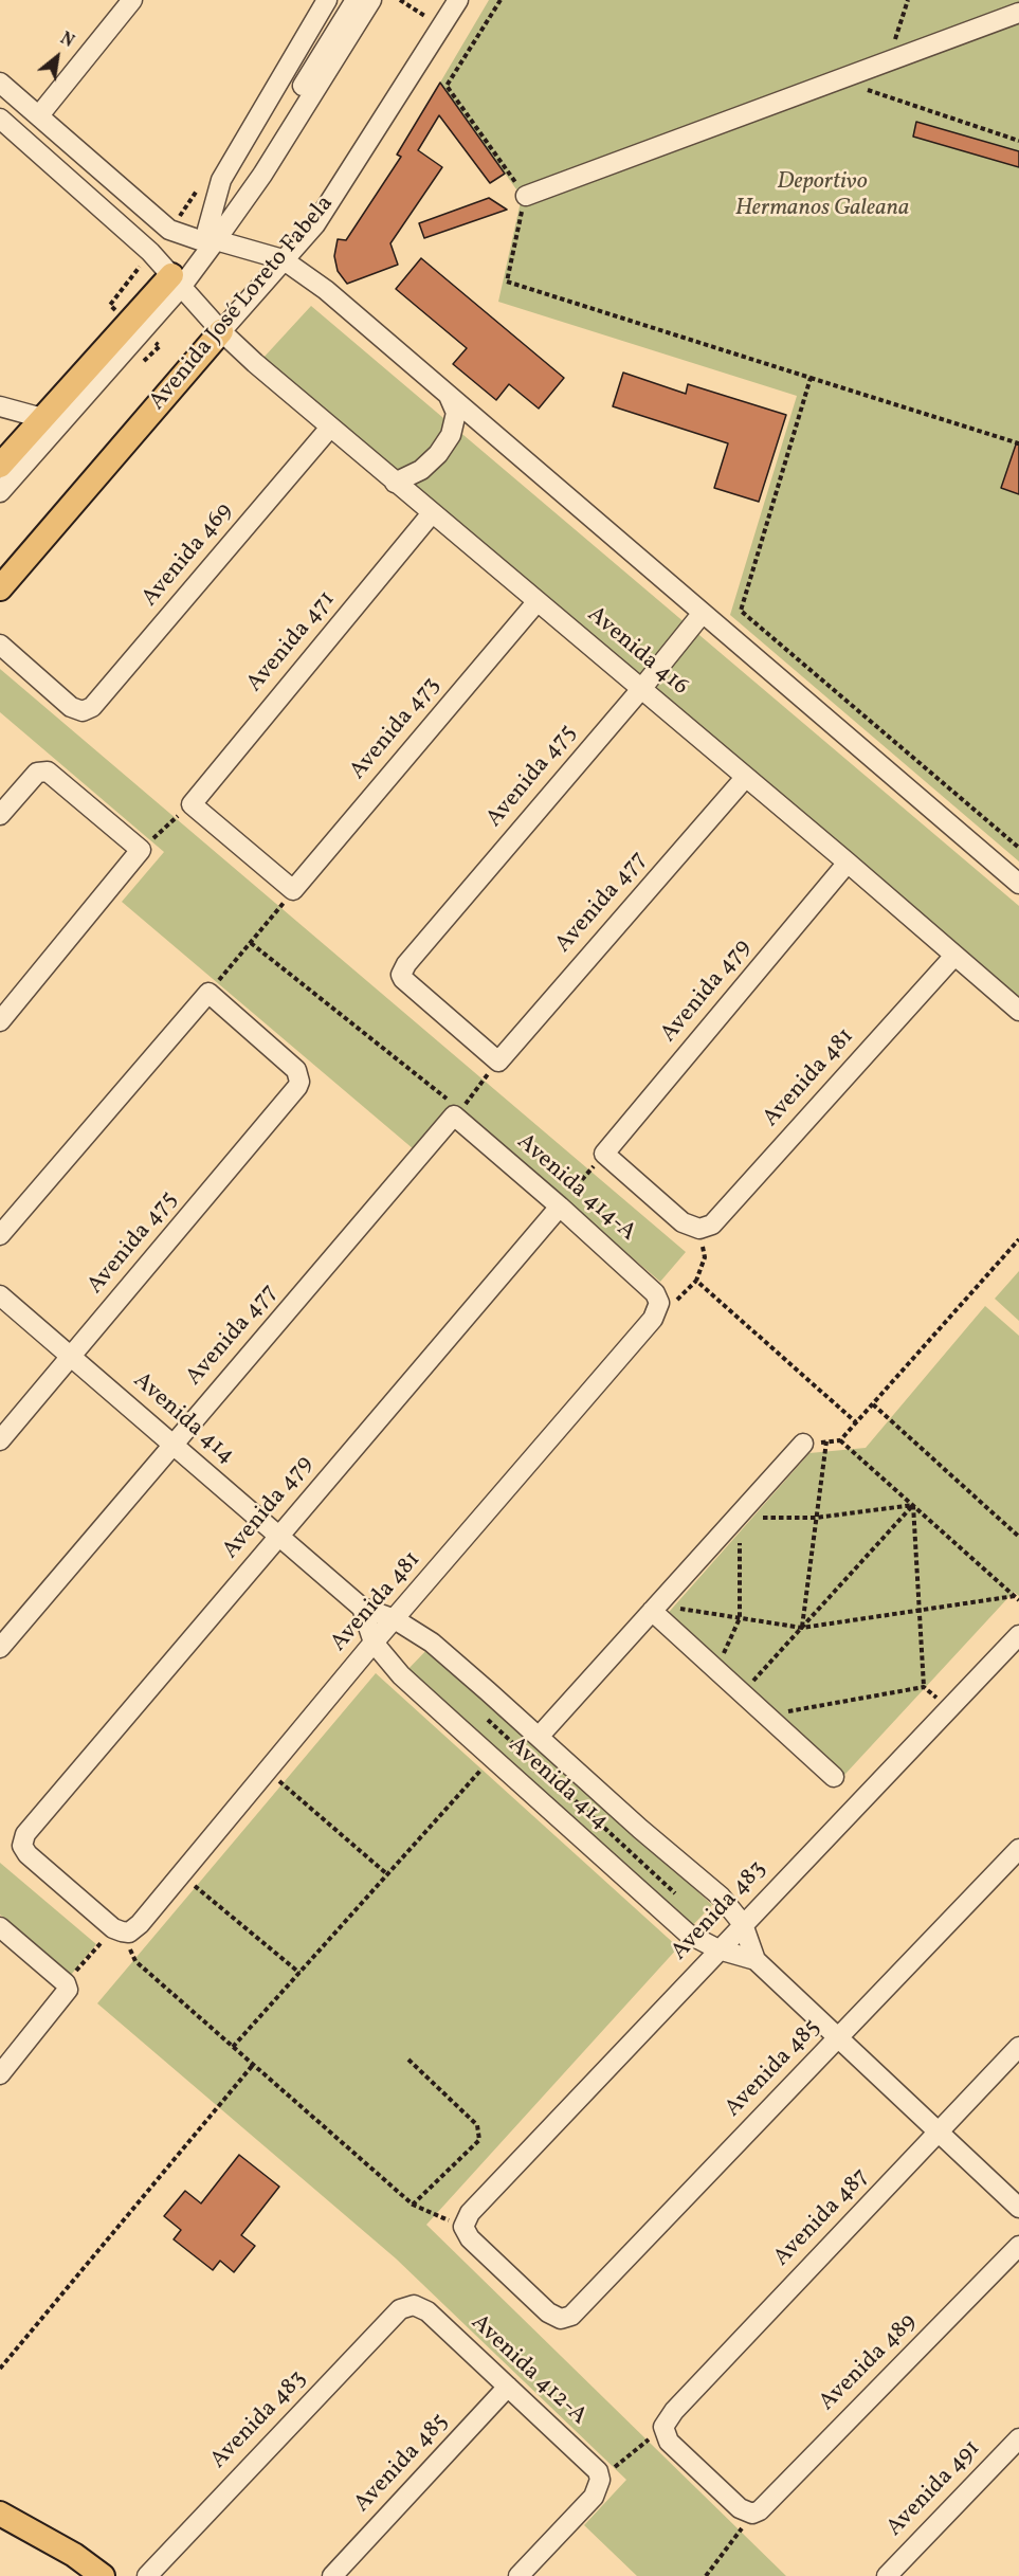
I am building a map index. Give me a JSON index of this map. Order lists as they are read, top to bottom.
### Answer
{
  "streets": {
    "main road": ["Avenida José Loreto Fabela"],
    "street": [
      "Avenida 469",
      "Avenida 471",
      "Avenida 416",
      "Avenida 473",
      "Avenida 475",
      "Avenida 477",
      "Avenida 479",
      "Avenida 481",
      "Avenida 414-A",
      "Avenida 414",
      "Avenida 483",
      "Avenida 485",
      "Avenida 487",
      "Avenida 489",
      "Avenida 412-A",
      "Avenida 491"
    ]
  },
  "crossings": [
    ["Avenida José Loreto Fabela", "Avenida 416"],
    ["Avenida 469", "Avenida 416"],
    ["Avenida 471", "Avenida 416"],
    ["Avenida 416", "Avenida 473"],
    ["Avenida 416", "Avenida 475"],
    ["Avenida 416", "Avenida 477"],
    ["Avenida 416", "Avenida 479"],
    ["Avenida 416", "Avenida 481"],
    ["Avenida 475", "Avenida 477"],
    ["Avenida 475", "Avenida 414"],
    ["Avenida 477", "Avenida 414-A"],
    ["Avenida 477", "Avenida 414"],
    ["Avenida 479", "Avenida 481"],
    ["Avenida 479", "Avenida 414-A"],
    ["Avenida 479", "Avenida 414"],
    ["Avenida 481", "Avenida 414-A"],
    ["Avenida 481", "Avenida 414"],
    ["Avenida 414", "Avenida 483"],
    ["Avenida 414", "Avenida 485"],
    ["Avenida 414", "Avenida 487"],
    ["Avenida 483", "Avenida 485"],
    ["Avenida 483", "Avenida 412-A"],
    ["Avenida 485", "Avenida 412-A"]
  ],
  "parks": ["Deportivo Hermanos Galeana"],
  "north": "top right"
}
